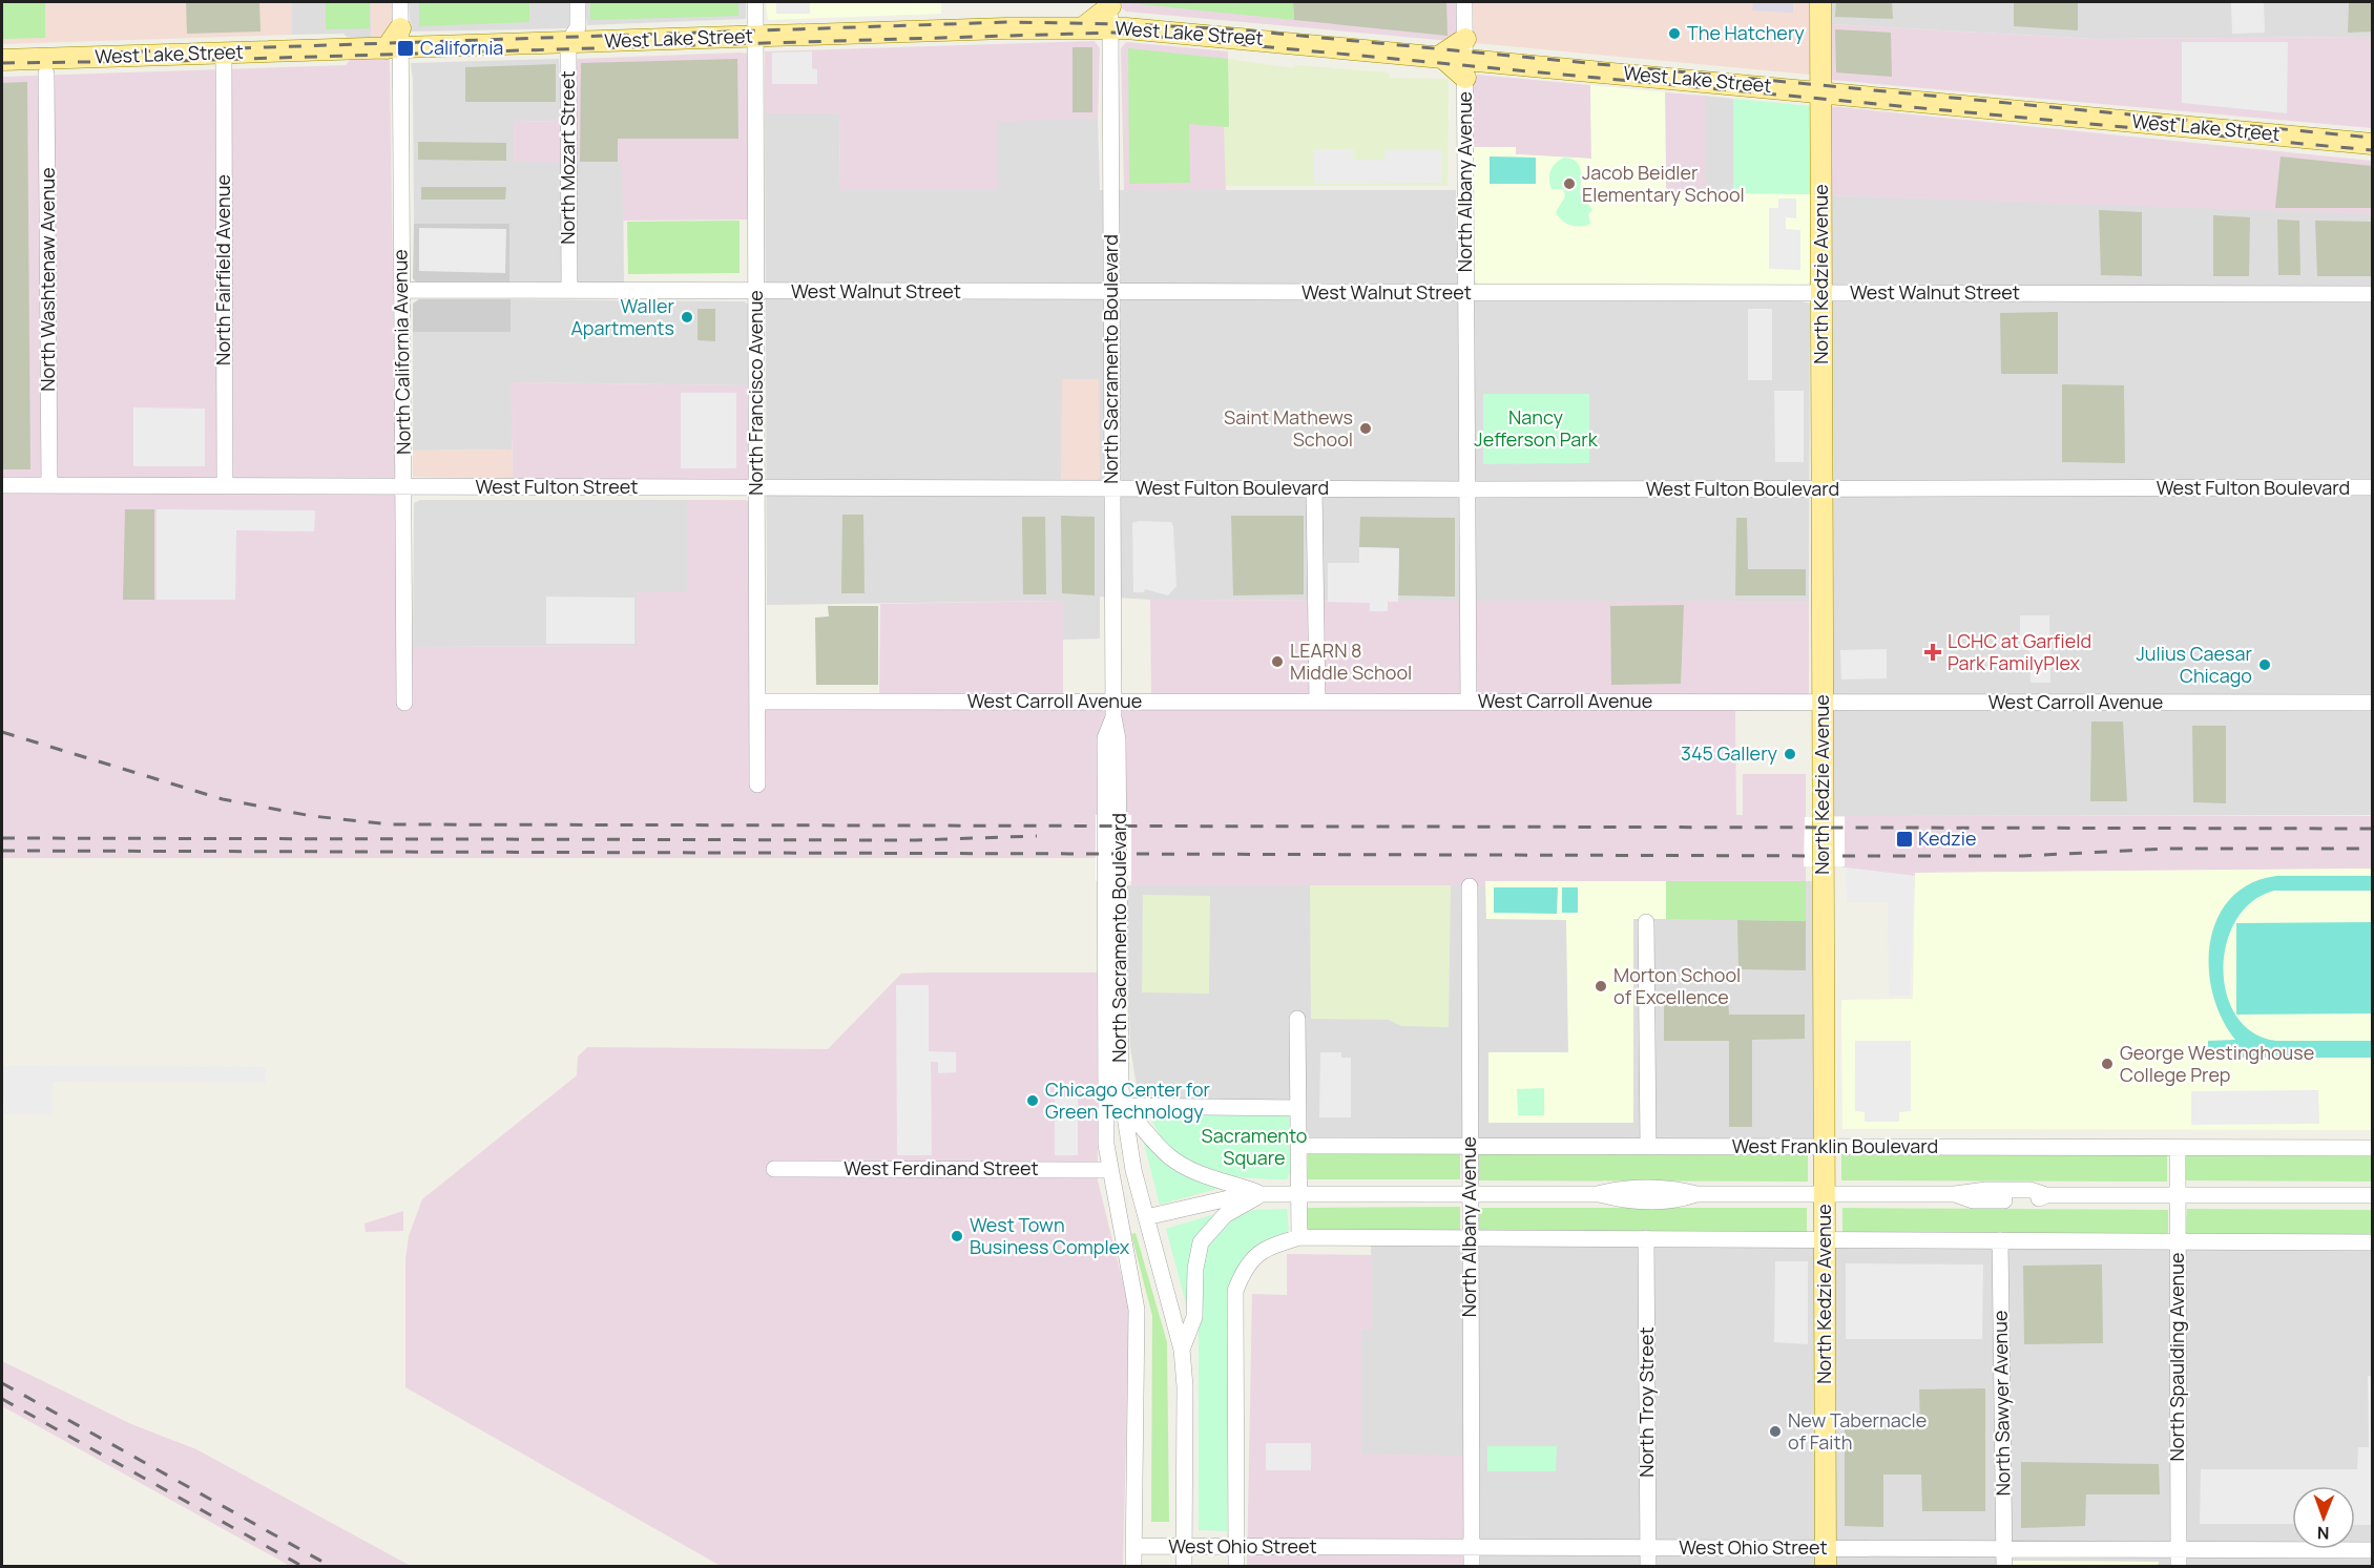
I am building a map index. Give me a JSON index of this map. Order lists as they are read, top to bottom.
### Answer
{
  "streets": {
    "main road": ["West Lake Street", "North Kedzie Avenue"],
    "street": [
      "North Mozart Street",
      "North Albany Avenue",
      "North Fairfield Avenue",
      "North Washtenaw Avenue",
      "West Walnut Street",
      "North California Avenue",
      "North Sacramento Boulevard",
      "North Francisco Avenue",
      "West Fulton Street",
      "West Fulton Boulevard",
      "West Carroll Avenue",
      "West Franklin Boulevard",
      "West Ferdinand Street",
      "North Spaulding Avenue",
      "North Troy Street",
      "North Sawyer Avenue",
      "West Ohio Street"
    ]
  },
  "crossings": [
    ["West Lake Street", "North Mozart Street"],
    ["West Lake Street", "North Albany Avenue"],
    ["West Lake Street", "North Fairfield Avenue"],
    ["West Lake Street", "North Kedzie Avenue"],
    ["West Lake Street", "North Washtenaw Avenue"],
    ["West Lake Street", "North California Avenue"],
    ["West Lake Street", "North Sacramento Boulevard"],
    ["West Lake Street", "North Francisco Avenue"],
    ["North Mozart Street", "West Walnut Street"],
    ["North Albany Avenue", "West Walnut Street"],
    ["North Albany Avenue", "West Fulton Boulevard"],
    ["North Albany Avenue", "West Carroll Avenue"],
    ["North Albany Avenue", "West Franklin Boulevard"],
    ["North Albany Avenue", "West Ohio Street"],
    ["North Fairfield Avenue", "West Fulton Street"],
    ["North Kedzie Avenue", "West Walnut Street"],
    ["North Kedzie Avenue", "West Fulton Boulevard"],
    ["North Kedzie Avenue", "West Carroll Avenue"],
    ["North Kedzie Avenue", "West Franklin Boulevard"],
    ["North Kedzie Avenue", "West Ohio Street"],
    ["North Washtenaw Avenue", "West Fulton Street"],
    ["West Walnut Street", "North California Avenue"],
    ["West Walnut Street", "North Sacramento Boulevard"],
    ["West Walnut Street", "North Francisco Avenue"],
    ["North California Avenue", "West Fulton Street"],
    ["North Sacramento Boulevard", "West Fulton Street"],
    ["North Sacramento Boulevard", "West Fulton Boulevard"],
    ["North Sacramento Boulevard", "West Carroll Avenue"],
    ["North Sacramento Boulevard", "West Ferdinand Street"],
    ["North Sacramento Boulevard", "West Ohio Street"],
    ["North Francisco Avenue", "West Fulton Street"],
    ["North Francisco Avenue", "West Carroll Avenue"],
    ["West Fulton Street", "West Fulton Boulevard"],
    ["West Franklin Boulevard", "North Spaulding Avenue"],
    ["North Spaulding Avenue", "West Ohio Street"],
    ["North Troy Street", "West Ohio Street"],
    ["North Sawyer Avenue", "West Ohio Street"]
  ],
  "parks": ["Nancy Jefferson Park", "Sacramento Square"],
  "places": {
    "other": [
      "The Hatchery",
      "Jacob Beidler Elementary School",
      "Waller Apartments",
      "Saint Mathews School",
      "LEARN 8 Middle School",
      "Julius Caesar Chicago",
      "345 Gallery",
      "Morton School of Excellence",
      "George Westinghouse College Prep",
      "Chicago Center for Green Technology",
      "West Town Business Complex",
      "New Tabernacle of Faith"
    ],
    "transit": ["California", "Kedzie"],
    "health": ["LCHC at Garfield Park FamilyPlex"]
  },
  "north": "bottom"
}
